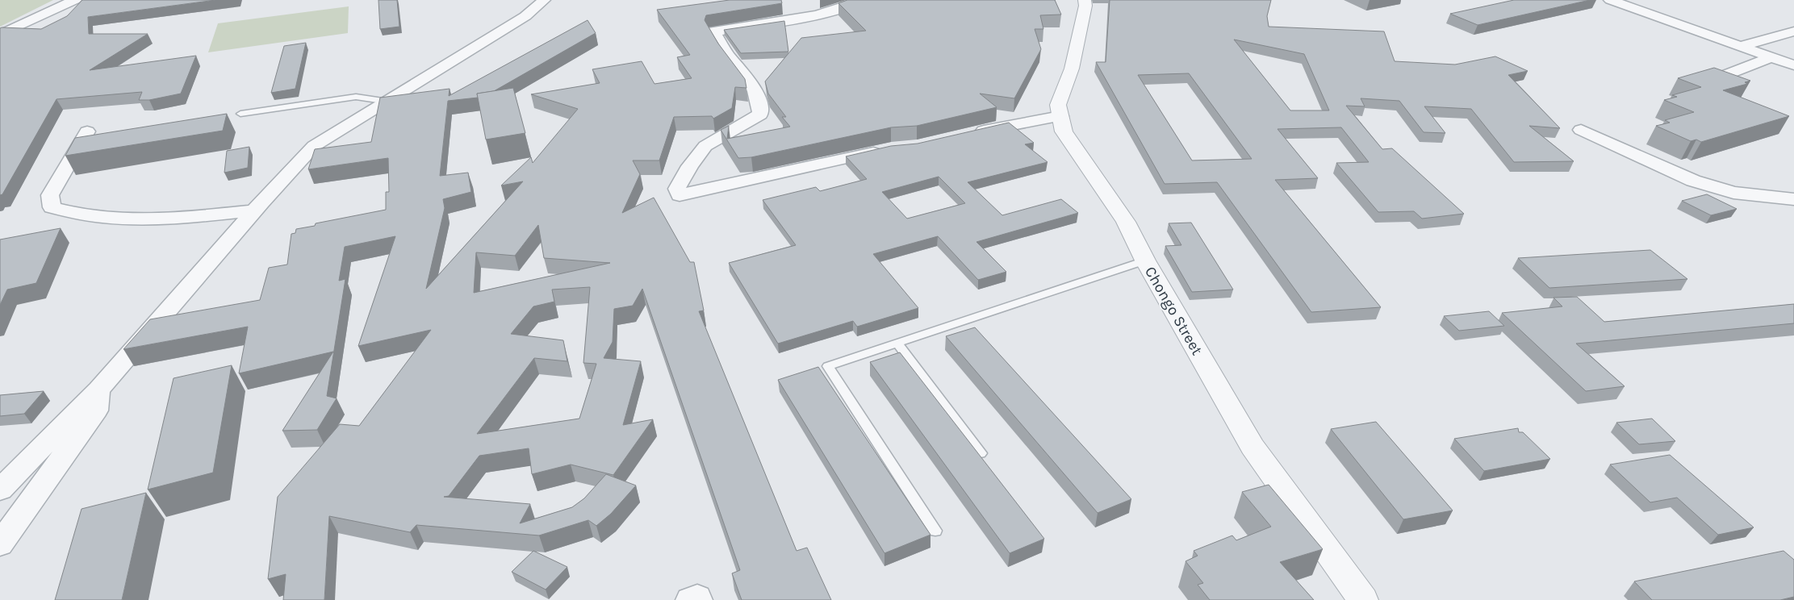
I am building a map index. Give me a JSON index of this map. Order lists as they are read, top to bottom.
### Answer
{
  "streets": {
    "street": ["Chongo Street"]
  }
}
